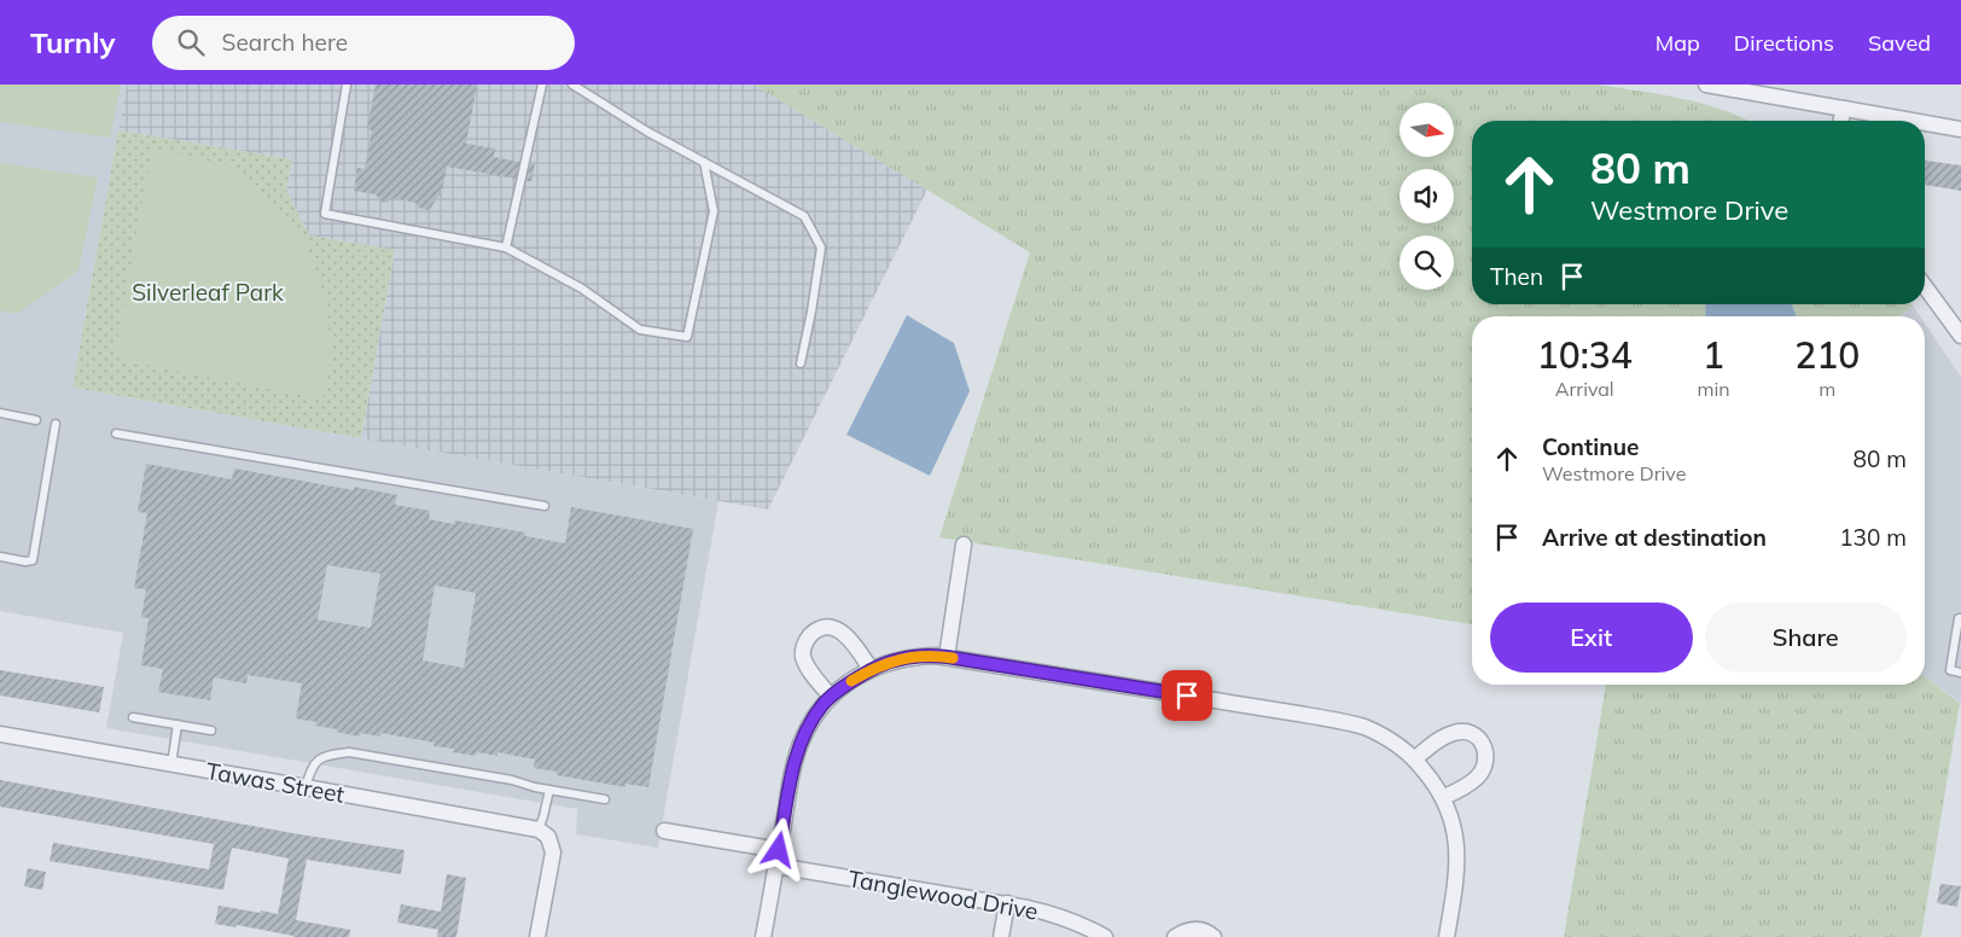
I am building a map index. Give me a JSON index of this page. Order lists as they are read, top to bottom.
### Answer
{
  "streets": {
    "street": ["Tawas Street", "Tanglewood Drive"]
  },
  "parks": ["Silverleaf Park"],
  "north": "right",
  "page": {
    "header": "Turnly",
    "search": "Search here",
    "nav": ["Map", "Directions", "Saved"],
    "turn": ["80 m", "Westmore Drive"],
    "then": "Then",
    "eta": [
      "10:34",
      "Arrival",
      "1",
      "min",
      "210",
      "m"
    ],
    "list": [
      {
        "name": "Continue",
        "note": "Westmore Drive",
        "value": "80 m"
      },
      {
        "name": "Arrive at destination",
        "value": "130 m"
      }
    ],
    "buttons": ["Exit", "Share"]
  }
}
